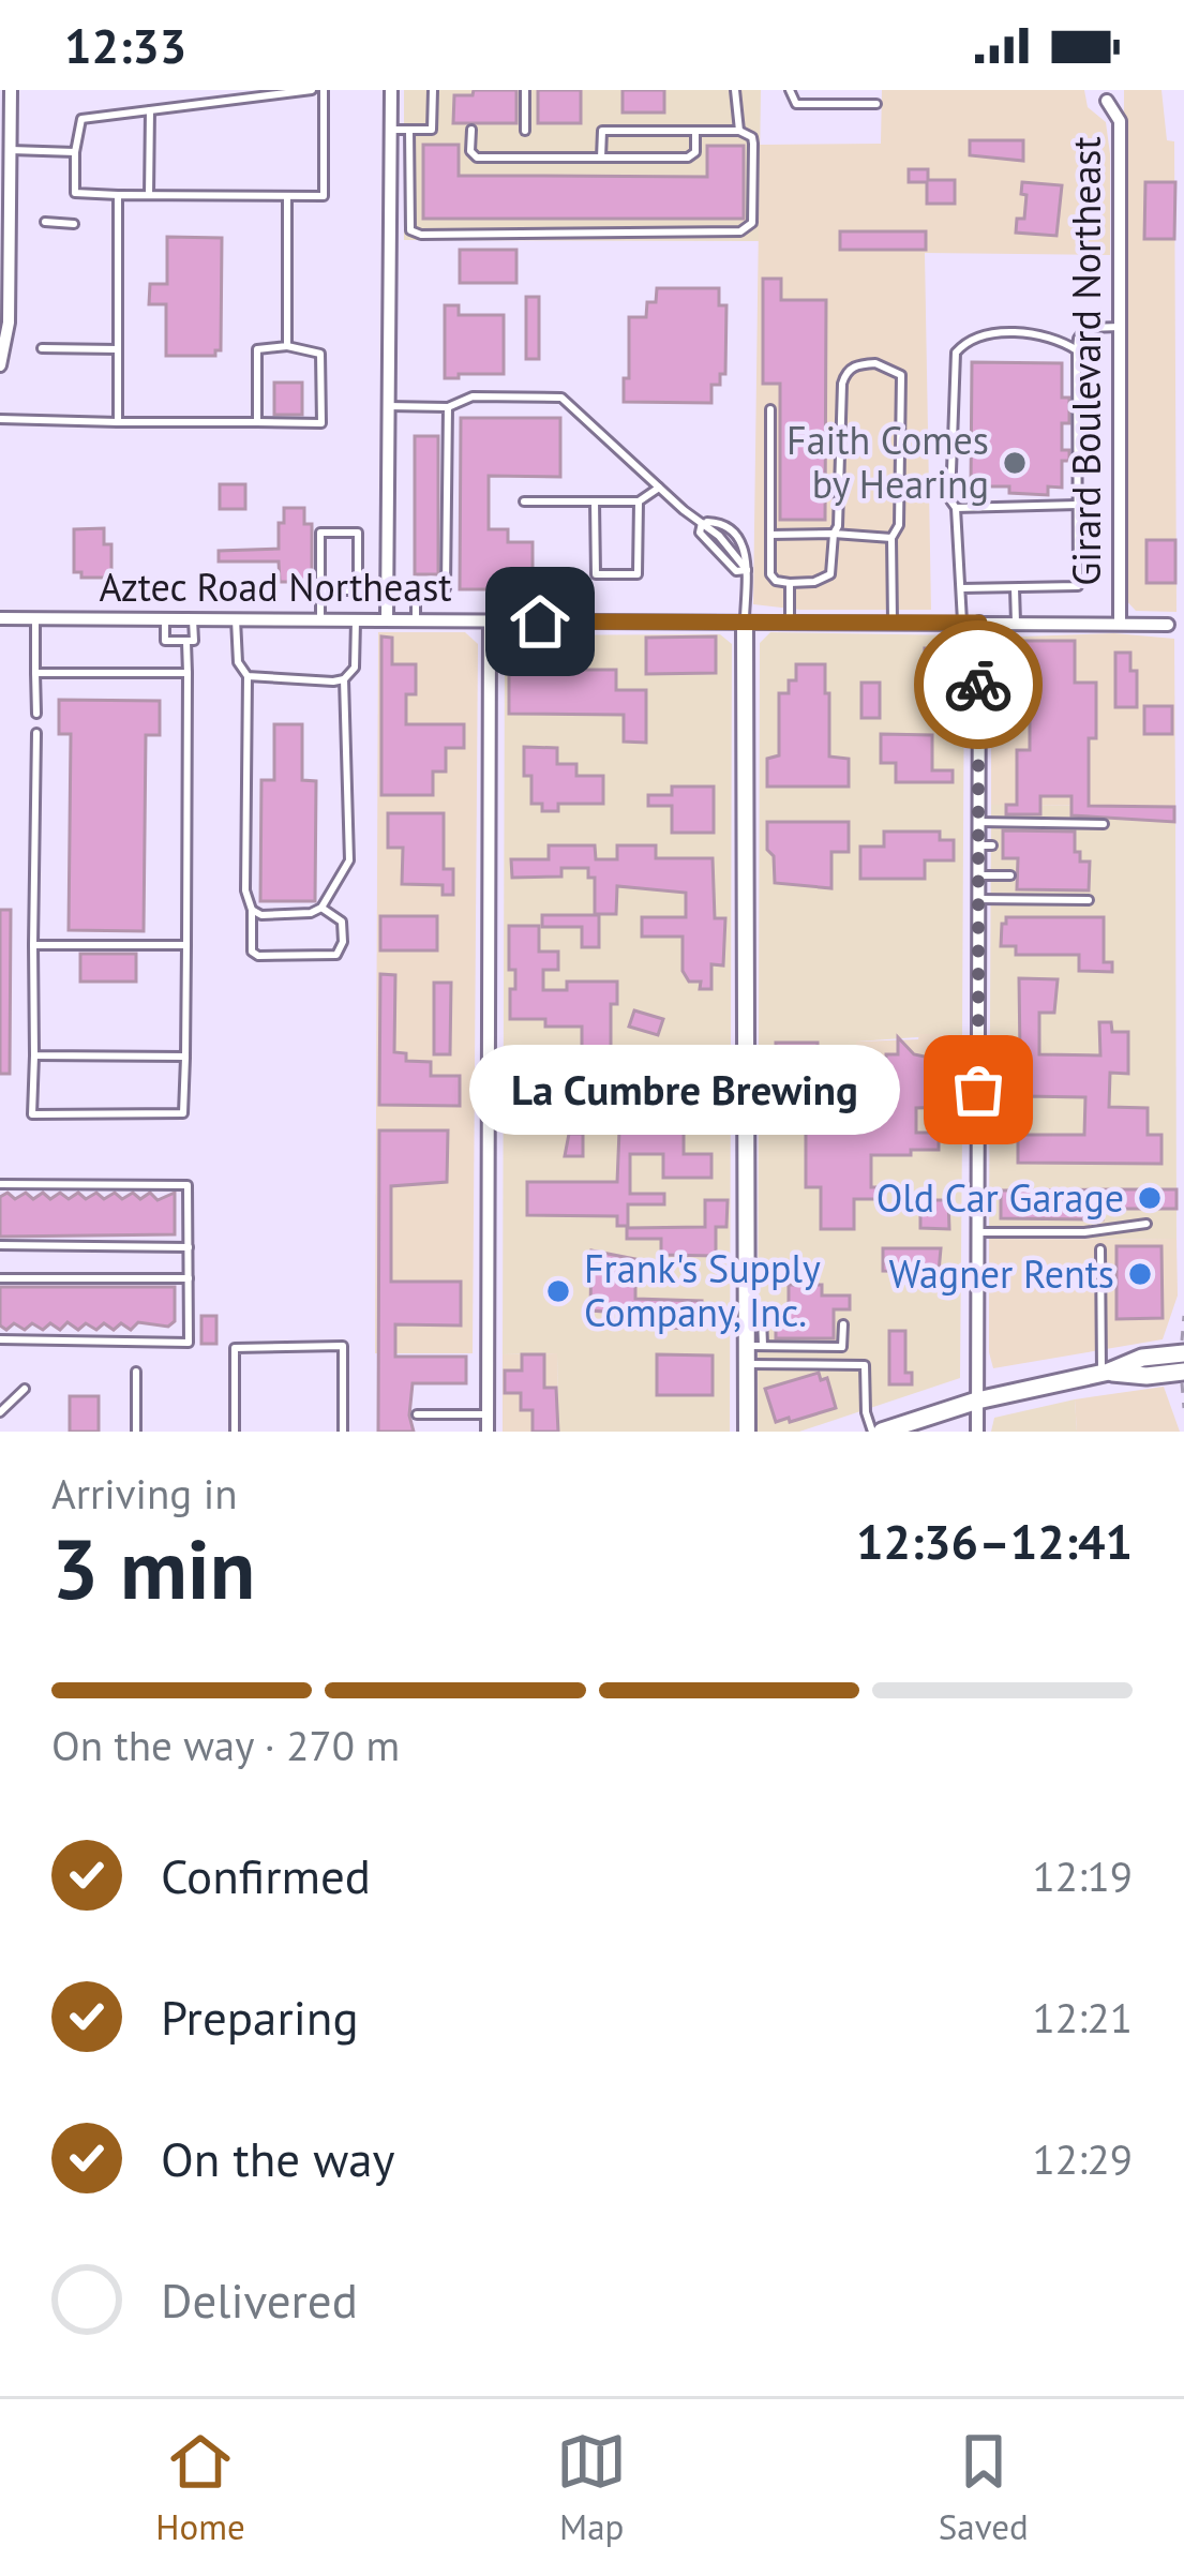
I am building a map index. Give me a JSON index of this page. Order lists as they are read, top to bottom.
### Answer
{
  "streets": {
    "street": ["Girard Boulevard Northeast", "Aztec Road Northeast"]
  },
  "crossings": [
    ["Girard Boulevard Northeast", "Aztec Road Northeast"]
  ],
  "places": [
    "Faith Comes by Hearing",
    "La Cumbre Brewing",
    "Old Car Garage",
    "Wagner Rents",
    "Frank's Supply Company, Inc."
  ],
  "page": {
    "status": "12:33",
    "bubble": "La Cumbre Brewing",
    "heading": ["3 min", "Arriving in", "12:36–12:41"],
    "bar": "On the way · 270 m",
    "list": [
      ["Confirmed", "12:19"],
      ["Preparing", "12:21"],
      ["On the way", "12:29"],
      "Delivered"
    ],
    "tabs": ["Home", "Map", "Saved"]
  }
}
